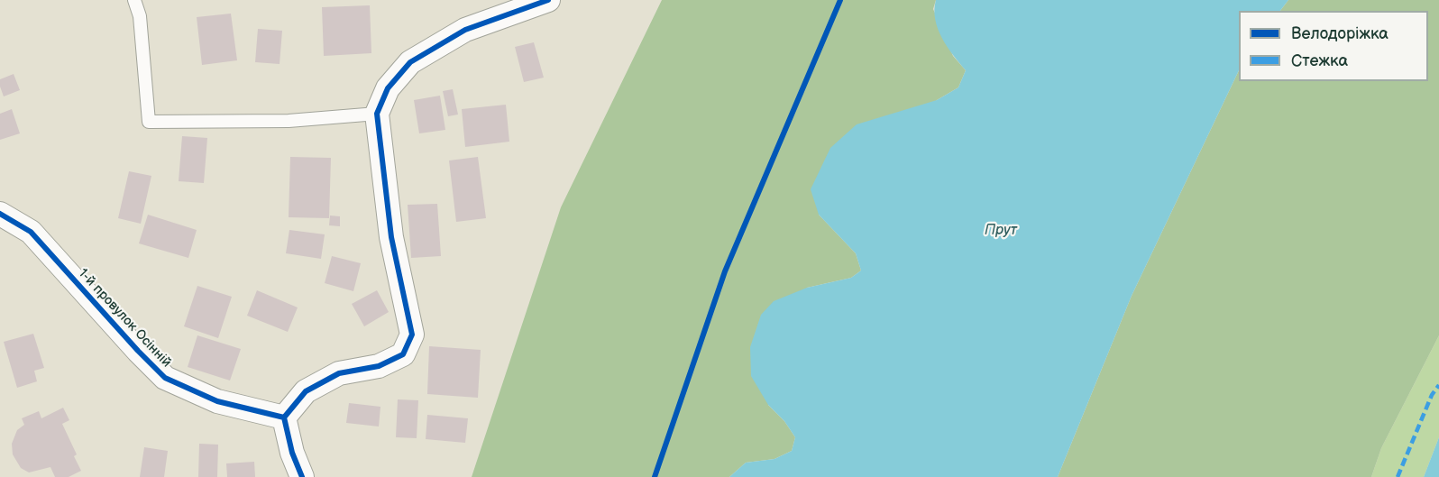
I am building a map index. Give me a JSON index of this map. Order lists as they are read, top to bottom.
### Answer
{
  "streets": {
    "street": ["1-й провулок Осінній"]
  },
  "water": ["Прут"],
  "legend": ["Велодоріжка", "Стежка"]
}
